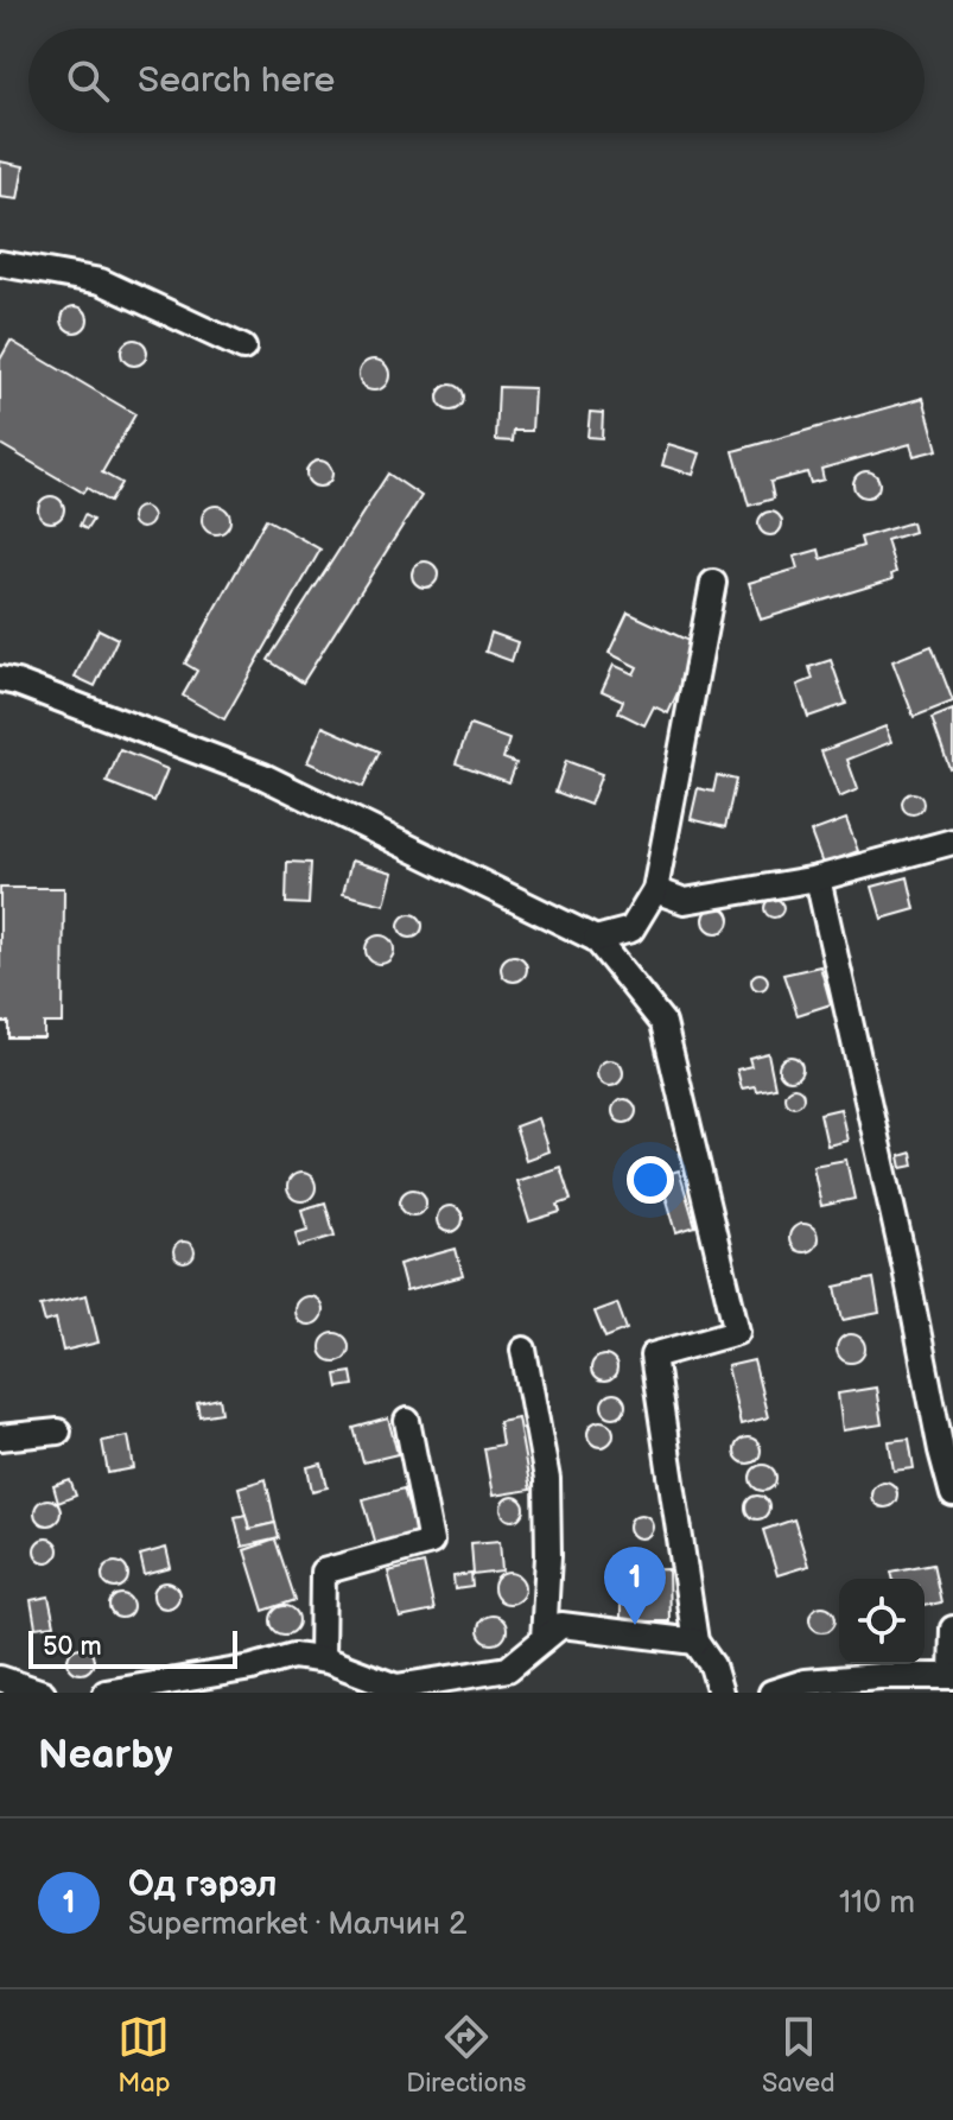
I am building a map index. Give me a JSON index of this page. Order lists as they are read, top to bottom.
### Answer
{
  "scale_bar": "50 m",
  "page": {
    "search": "Search here",
    "pins": "1",
    "scale": "50 m",
    "heading": "Nearby",
    "list": [
      {
        "mark": "1",
        "name": "Од гэрэл",
        "note": "Supermarket · Малчин 2",
        "value": "110 m"
      }
    ],
    "nav": ["Map", "Directions", "Saved"]
  }
}
